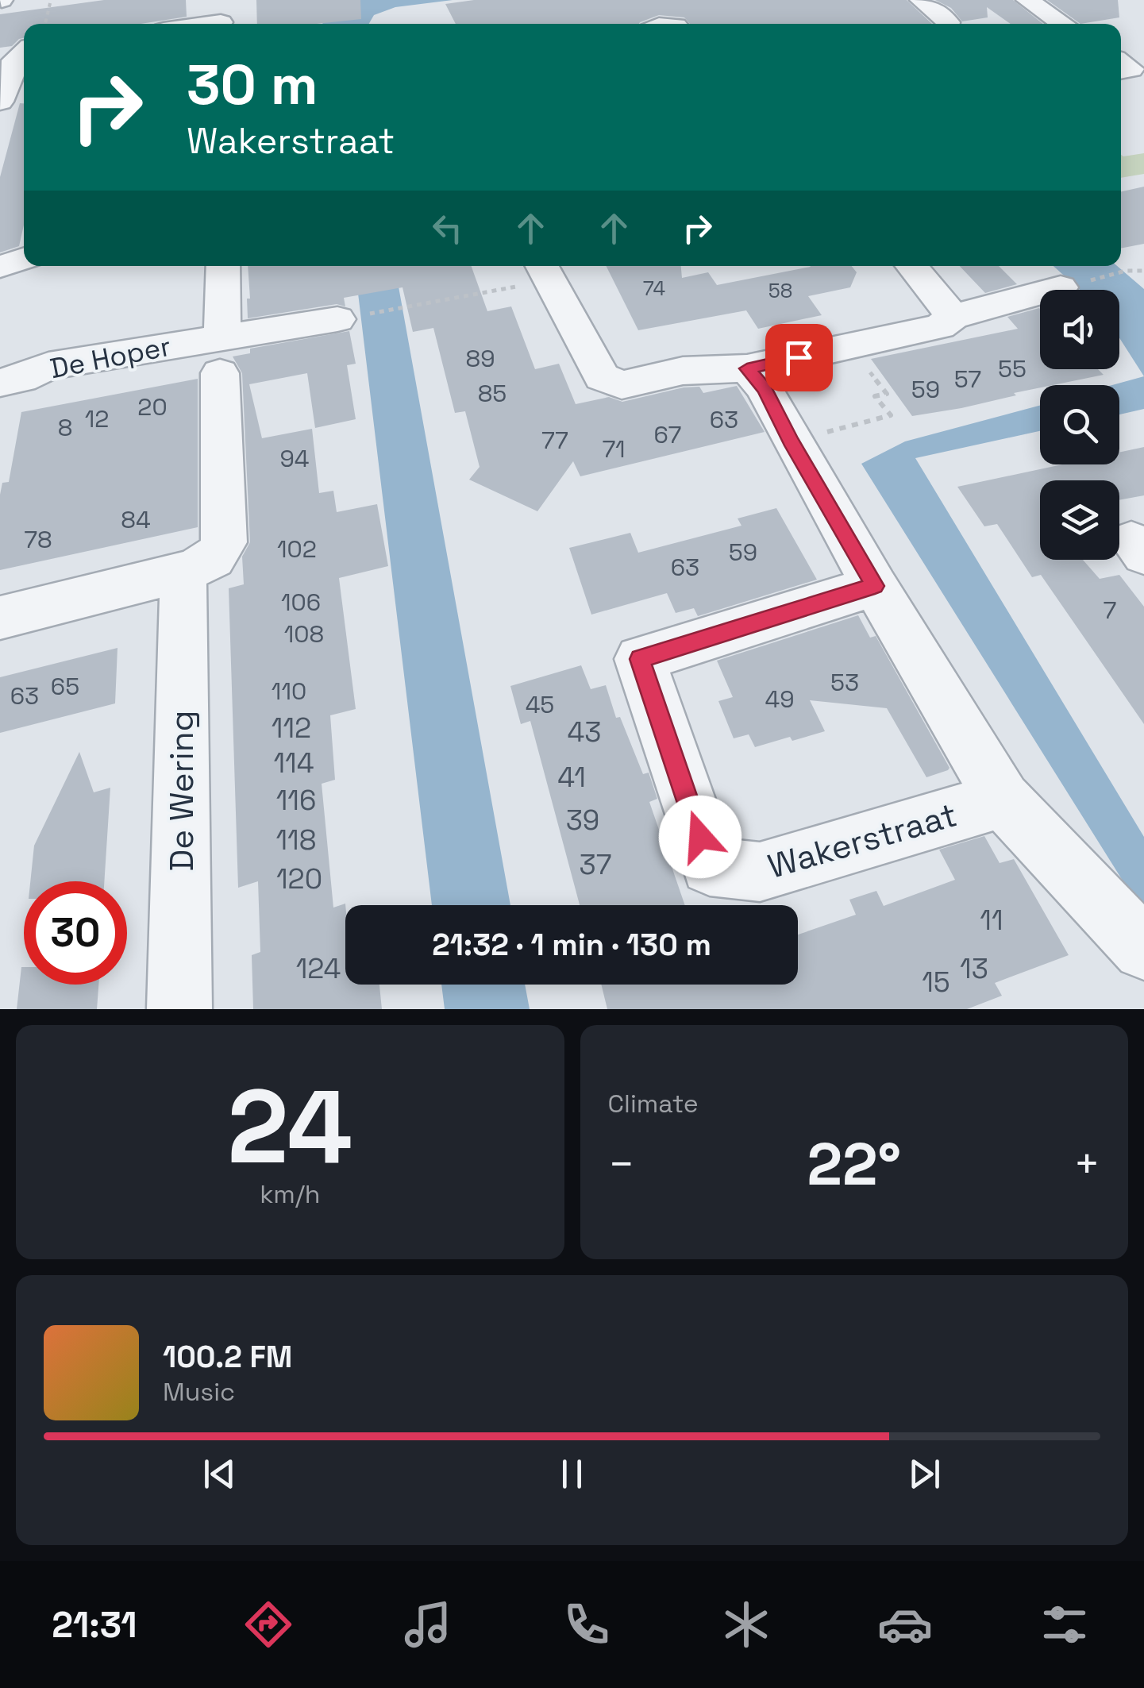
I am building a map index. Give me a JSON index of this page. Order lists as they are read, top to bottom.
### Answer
{
  "streets": {
    "street": ["De Hoper", "De Wering", "Wakerstraat"]
  },
  "house_numbers": [
    "74",
    "58",
    "89",
    "55",
    "57",
    "59",
    "85",
    "20",
    "12",
    "63",
    "8",
    "67",
    "77",
    "71",
    "94",
    "84",
    "78",
    "102",
    "59",
    "63",
    "106",
    "7",
    "108",
    "53",
    "65",
    "110",
    "63",
    "49",
    "45",
    "112",
    "43",
    "114",
    "41",
    "116",
    "39",
    "118",
    "37",
    "120",
    "11",
    "124",
    "13",
    "15"
  ],
  "page": {
    "turn": ["30 m", "Wakerstraat"],
    "limit": "30",
    "trip": "21:32 · 1 min · 130 m",
    "tile": [
      ["24", "km/h"],
      "Climate"
    ],
    "heat": ["−", "22°", "+"],
    "song": ["100.2 FM", "Music"],
    "tabs": "21:31"
  }
}
